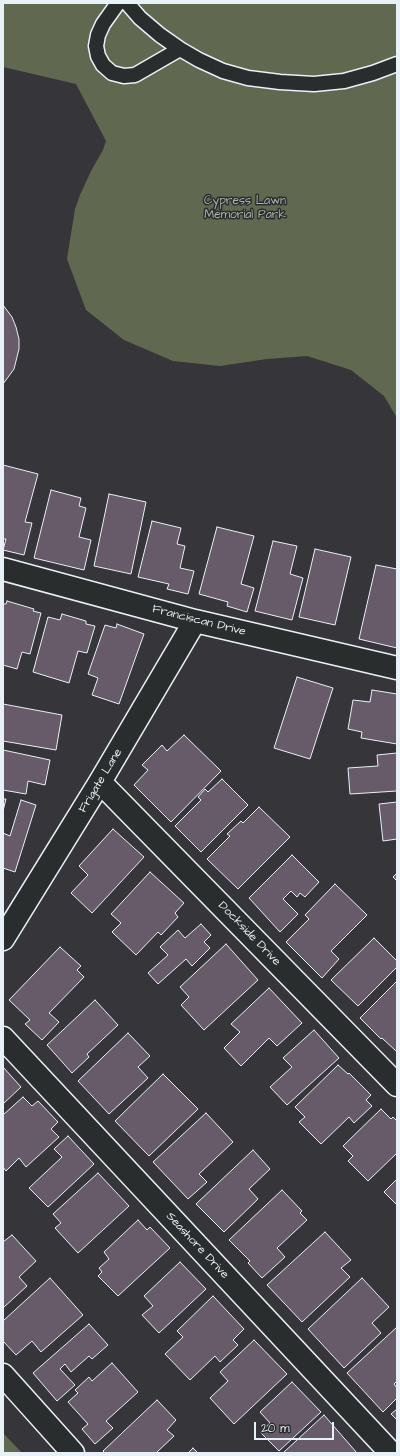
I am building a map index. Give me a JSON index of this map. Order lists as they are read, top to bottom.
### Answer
{
  "streets": {
    "street": [
      "Franciscan Drive",
      "Frigate Lane",
      "Dockside Drive",
      "Seashore Drive"
    ]
  },
  "crossings": [
    ["Franciscan Drive", "Frigate Lane"],
    ["Frigate Lane", "Dockside Drive"]
  ],
  "parks": ["Cypress Lawn Memorial Park"],
  "scale_bar": "20 m"
}
